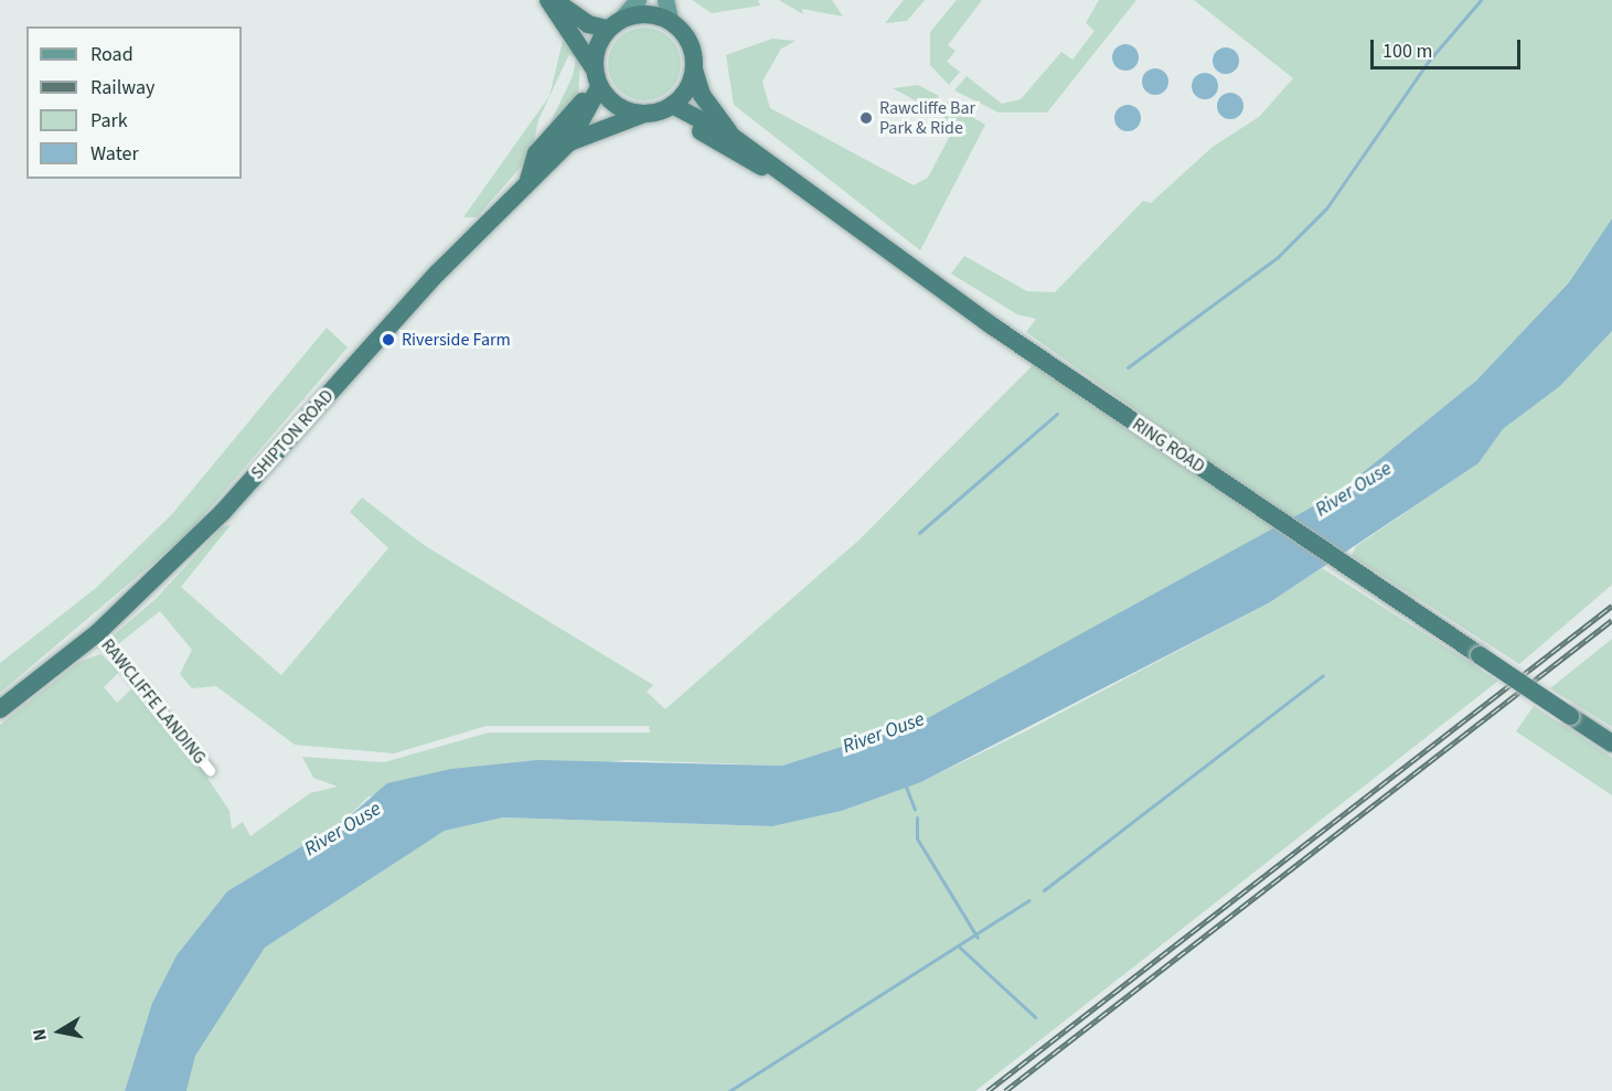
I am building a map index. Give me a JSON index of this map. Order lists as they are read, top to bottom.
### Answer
{
  "streets": {
    "highway": ["SHIPTON ROAD", "RING ROAD"],
    "street": ["RAWCLIFFE LANDING"]
  },
  "crossings": [
    ["SHIPTON ROAD", "RING ROAD"],
    ["SHIPTON ROAD", "RAWCLIFFE LANDING"]
  ],
  "water": ["River Ouse"],
  "places": ["Rawcliffe Bar Park & Ride", "Riverside Farm"],
  "legend": [
    "Road",
    "Railway",
    "Park",
    "Water"
  ],
  "scale_bar": "100 m",
  "north": "left"
}
